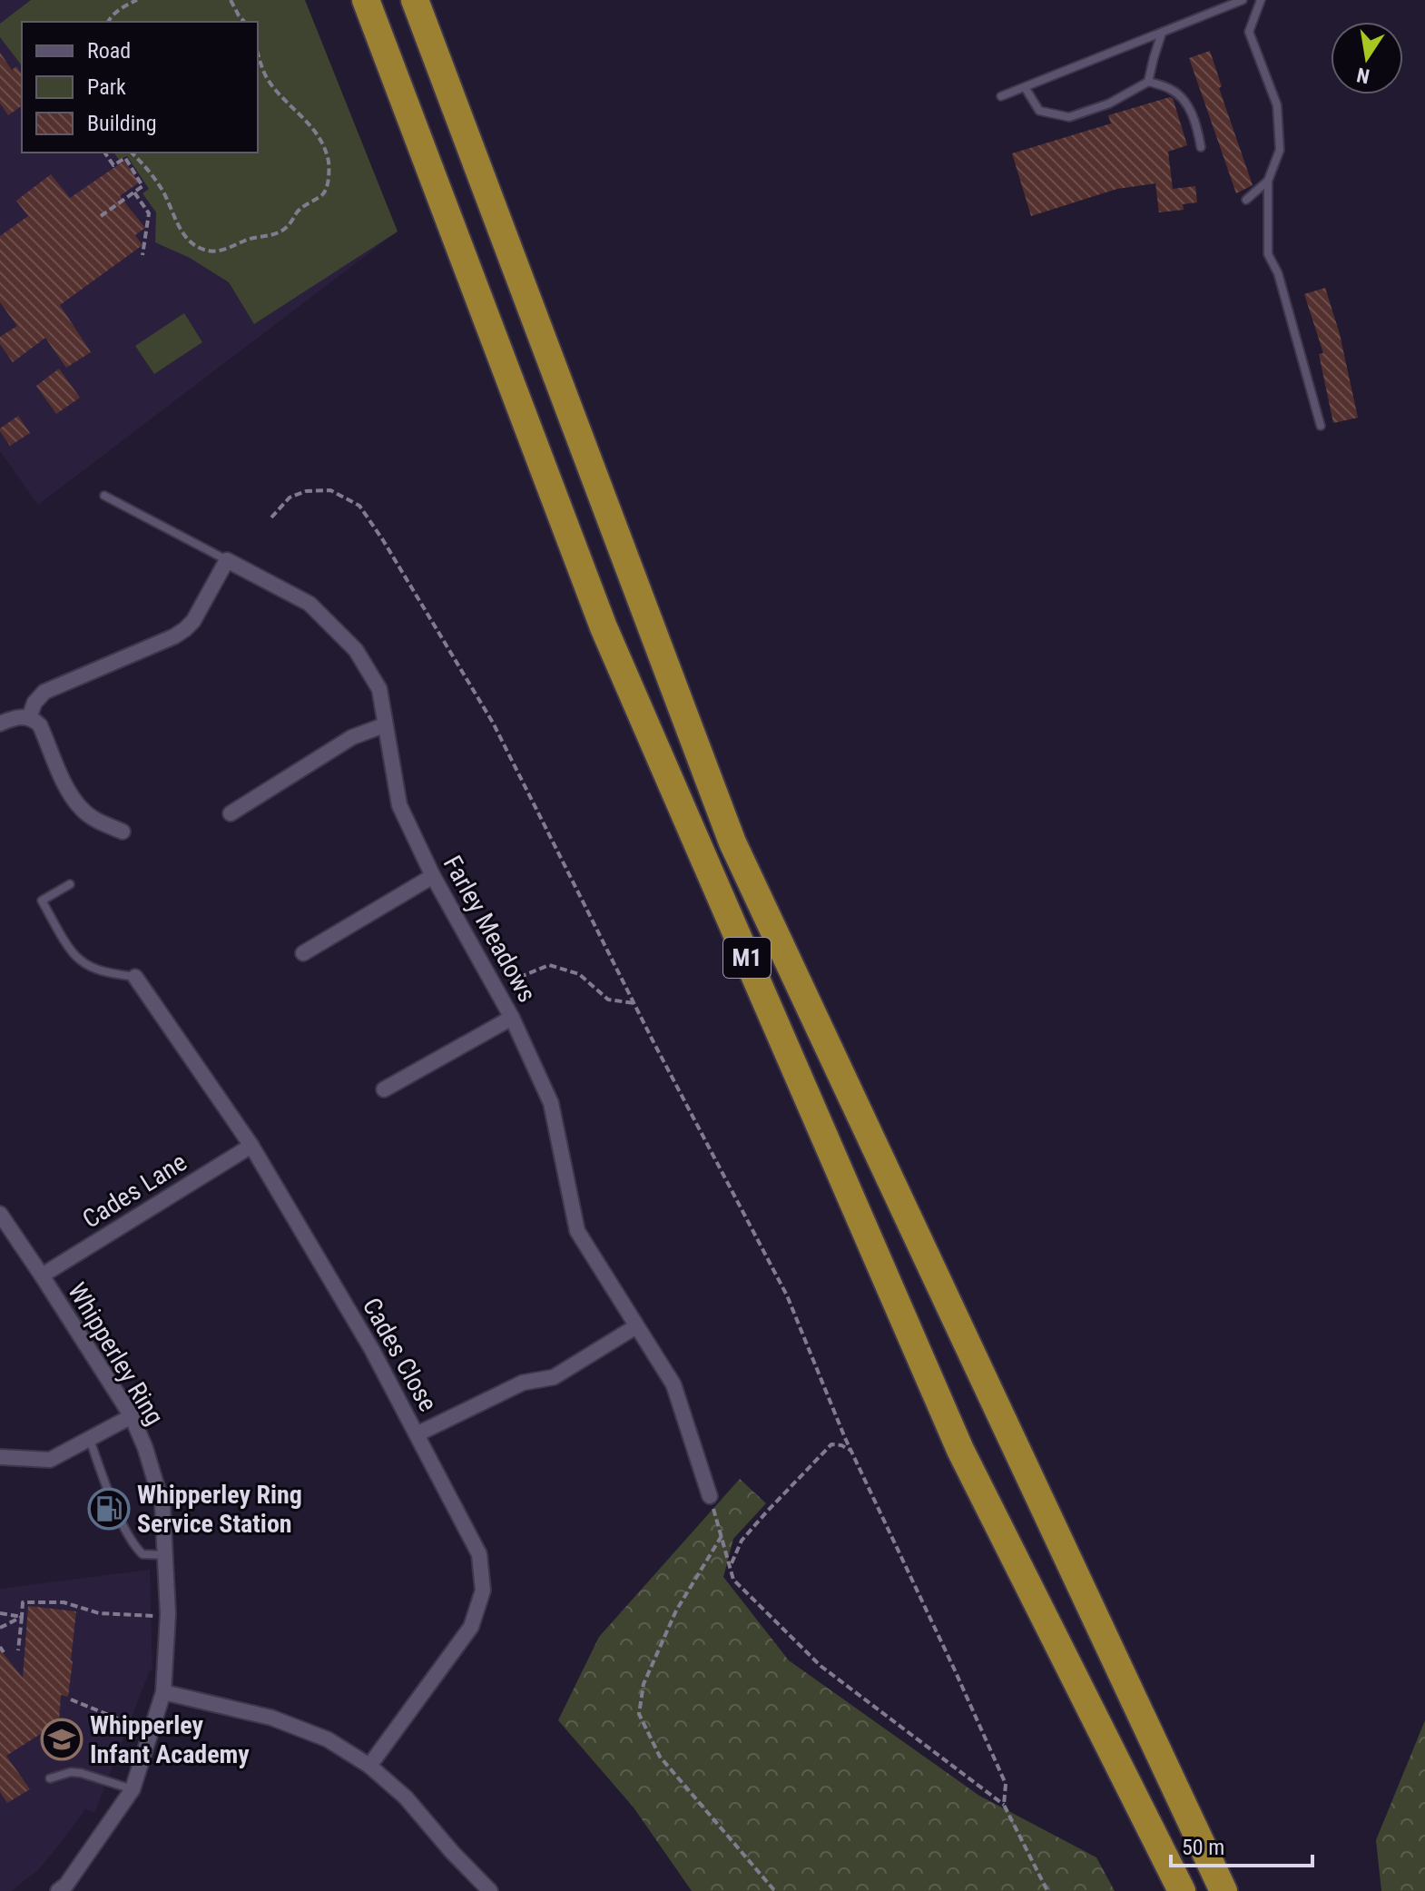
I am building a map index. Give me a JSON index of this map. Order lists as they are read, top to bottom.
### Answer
{
  "streets": {
    "highway": ["M1"],
    "street": [
      "Farley Meadows",
      "Cades Lane",
      "Whipperley Ring",
      "Cades Close"
    ]
  },
  "crossings": [
    ["Cades Lane", "Whipperley Ring"],
    ["Cades Lane", "Cades Close"]
  ],
  "places": {
    "fuel station": ["Whipperley Ring Service Station"],
    "school or university": ["Whipperley Infant Academy"]
  },
  "legend": ["Road", "Park", "Building"],
  "scale_bar": "50 m",
  "north": "bottom"
}
